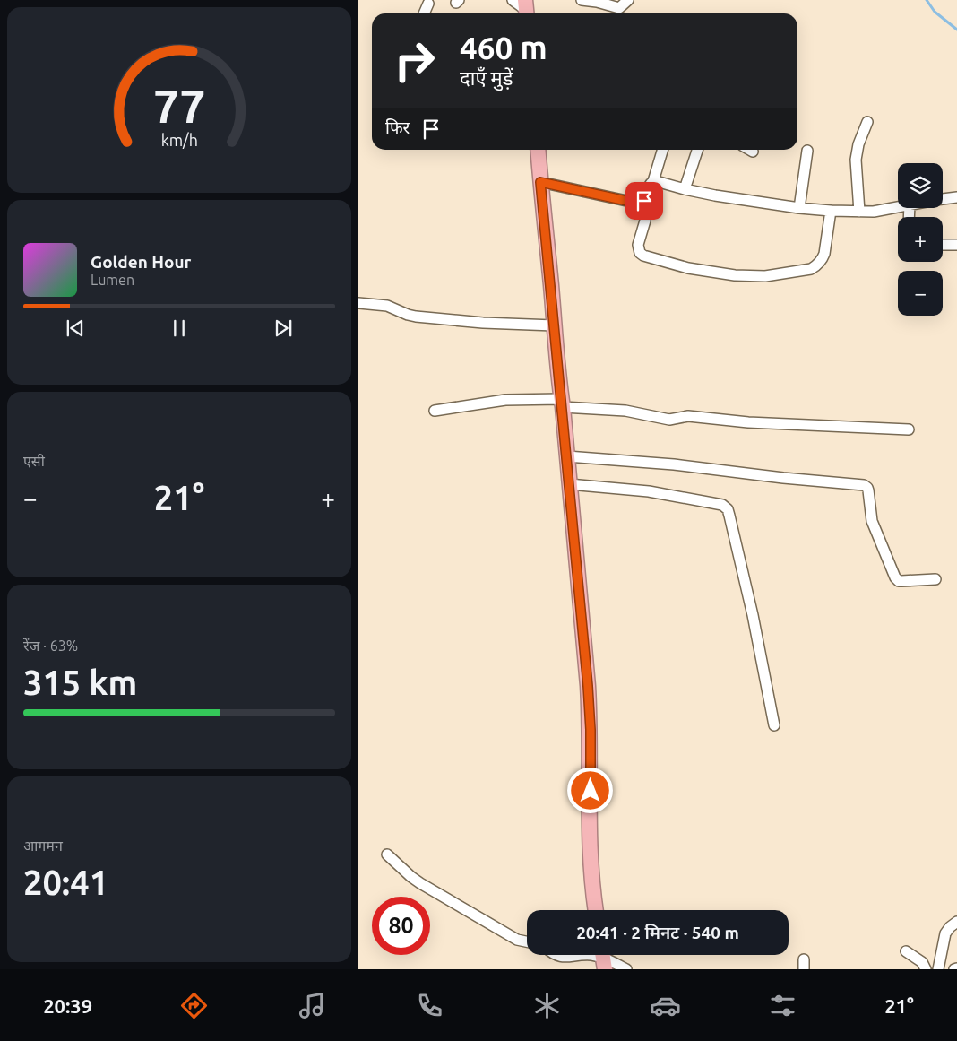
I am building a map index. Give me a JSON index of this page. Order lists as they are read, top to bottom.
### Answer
{
  "page": {
    "turn": ["460 m", "दाएँ मुड़ें"],
    "then": "फिर",
    "map_buttons": ["+", "−"],
    "song": ["Golden Hour", "Lumen"],
    "tile": [
      "एसी",
      ["रेंज · 63%", "315 km"],
      ["आगमन", "20:41"]
    ],
    "heat": ["−", "21°", "+"],
    "limit": "80",
    "trip": "20:41 · 2 मिनट · 540 m",
    "tabs": ["20:39", "21°"],
    "gauge": ["77", "km/h"]
  }
}
